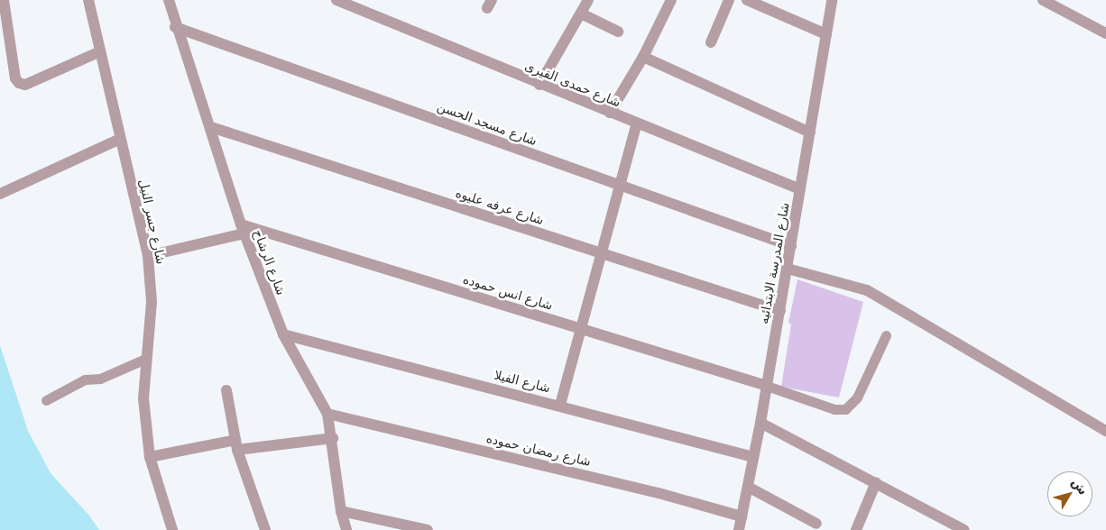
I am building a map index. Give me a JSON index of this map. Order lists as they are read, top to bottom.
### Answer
{
  "streets": {
    "street": [
      "شارع حمدى القيرى",
      "شارع مسجد الحسن",
      "شارع عرفه عليوه",
      "شارع جسر النيل",
      "شارع الرشاح",
      "شارع المدرسة الابتدائيه",
      "شارع انس حموده",
      "شارع الفيلا",
      "شارع رمضان حموده"
    ]
  },
  "crossings": [
    ["شارع حمدى القيرى", "شارع المدرسة الابتدائيه"],
    ["شارع مسجد الحسن", "شارع الرشاح"],
    ["شارع مسجد الحسن", "شارع المدرسة الابتدائيه"],
    ["شارع عرفه عليوه", "شارع الرشاح"],
    ["شارع عرفه عليوه", "شارع المدرسة الابتدائيه"],
    ["شارع الرشاح", "شارع انس حموده"],
    ["شارع الرشاح", "شارع الفيلا"],
    ["شارع الرشاح", "شارع رمضان حموده"],
    ["شارع المدرسة الابتدائيه", "شارع انس حموده"],
    ["شارع المدرسة الابتدائيه", "شارع الفيلا"],
    ["شارع المدرسة الابتدائيه", "شارع رمضان حموده"]
  ],
  "north": "top right"
}
